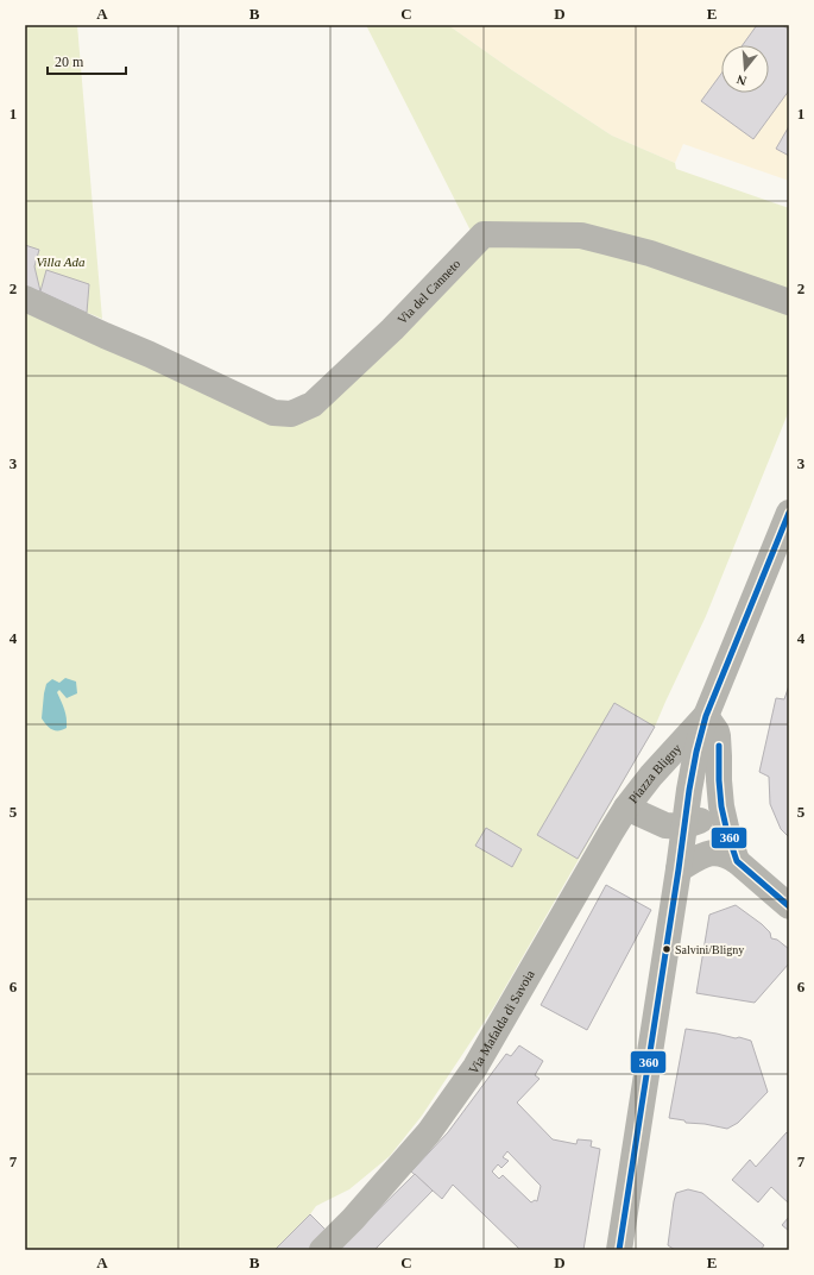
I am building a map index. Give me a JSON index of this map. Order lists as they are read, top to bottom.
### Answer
{
  "streets": {
    "street": ["Via del Canneto", "Piazza Bligny", "Via Mafalda di Savoia"]
  },
  "crossings": [
    ["Piazza Bligny", "Via Mafalda di Savoia"]
  ],
  "parks": ["Villa Ada"],
  "places": ["Salvini/Bligny"],
  "lines": ["transit line 360"],
  "scale_bar": "20 m",
  "north": "bottom",
  "grid": {
    "columns": [
      "A",
      "B",
      "C",
      "D",
      "E"
    ],
    "rows": [
      "1",
      "2",
      "3",
      "4",
      "5",
      "6",
      "7"
    ]
  }
}
